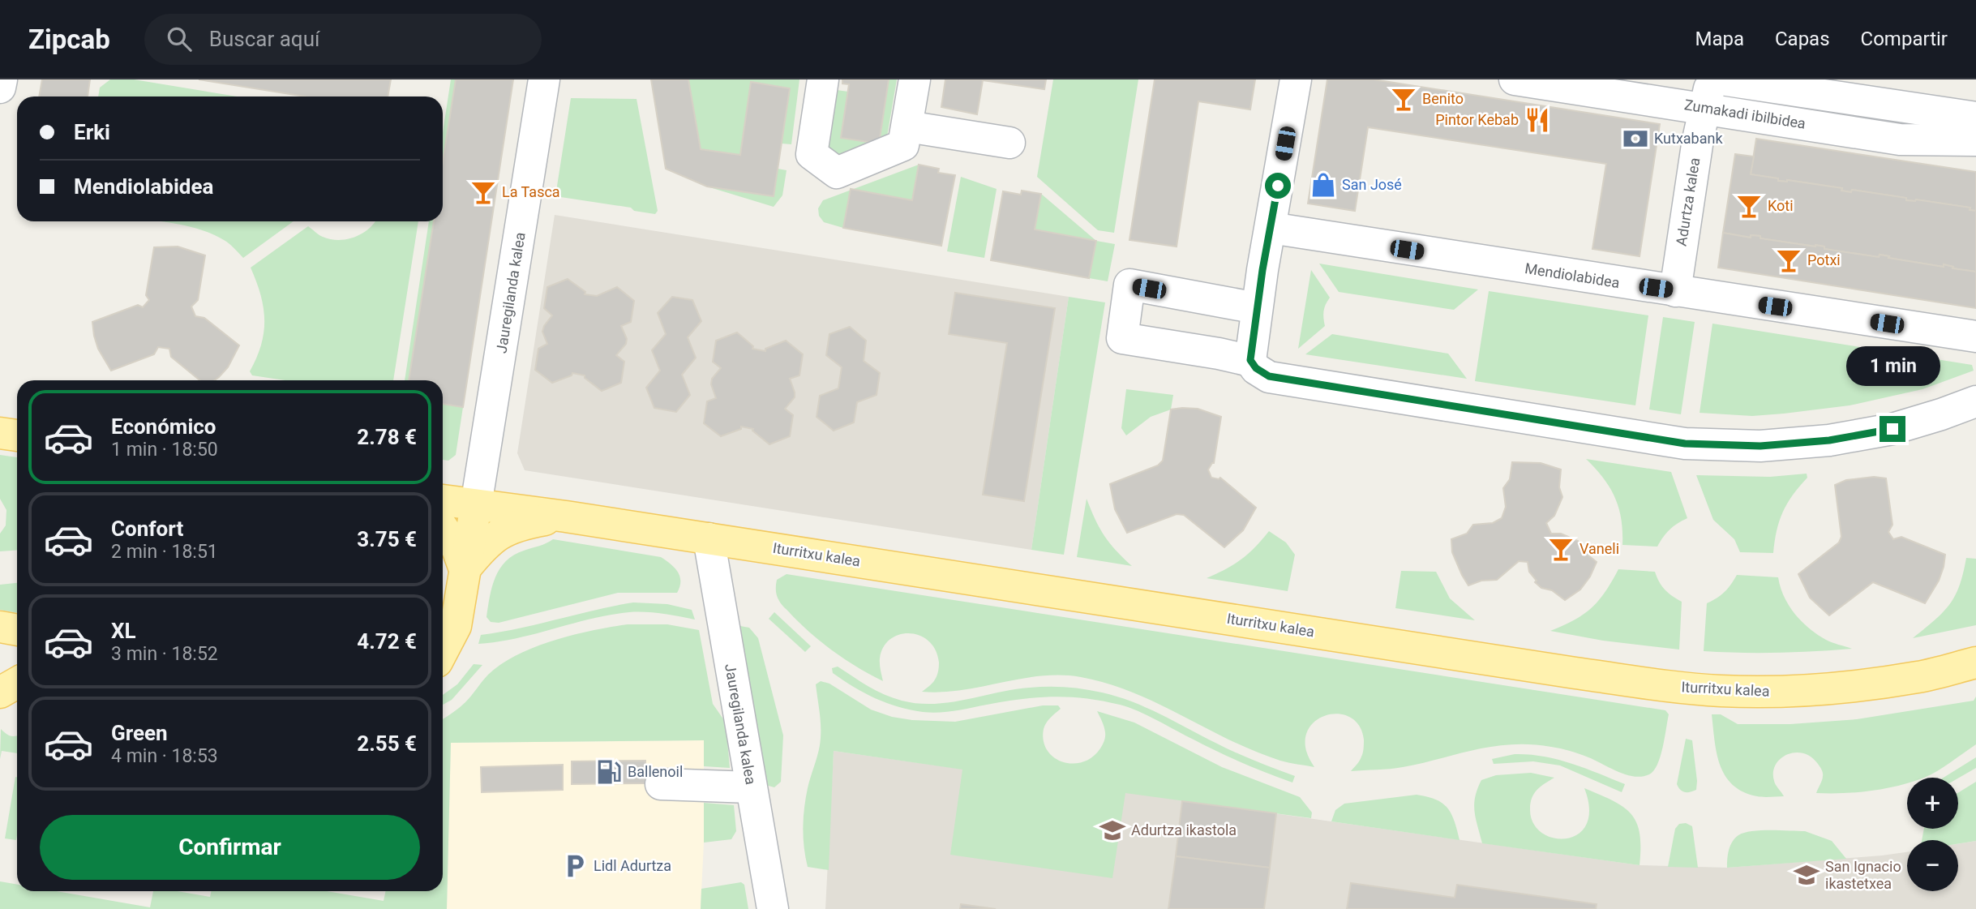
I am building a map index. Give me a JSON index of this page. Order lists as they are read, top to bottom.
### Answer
{
  "streets": {
    "main road": ["Iturritxu kalea"],
    "street": [
      "Zumakadi ibilbidea",
      "Adurtza kalea",
      "Mendiolabidea",
      "Jauregilanda kalea"
    ]
  },
  "crossings": [
    ["Zumakadi ibilbidea", "Adurtza kalea"],
    ["Adurtza kalea", "Mendiolabidea"],
    ["Jauregilanda kalea", "Iturritxu kalea"]
  ],
  "places": {
    "bar": [
      "Benito",
      "La Tasca",
      "Koti",
      "Potxi",
      "Vaneli"
    ],
    "restaurant": ["Pintor Kebab"],
    "bank": ["Kutxabank"],
    "shop": ["San José"],
    "fuel station": ["Ballenoil"],
    "school or university": ["Adurtza ikastola", "San Ignacio ikastetxea"],
    "parking": ["Lidl Adurtza"]
  },
  "page": {
    "header": "Zipcab",
    "search": "Buscar aquí",
    "nav": ["Mapa", "Capas", "Compartir"],
    "banner": ["Erki", "Mendiolabidea"],
    "bubble": "1 min",
    "list": [
      {
        "name": "Económico",
        "note": "1 min · 18:50",
        "value": "2.78 €"
      },
      {
        "name": "Confort",
        "note": "2 min · 18:51",
        "value": "3.75 €"
      },
      {
        "name": "XL",
        "note": "3 min · 18:52",
        "value": "4.72 €"
      },
      {
        "name": "Green",
        "note": "4 min · 18:53",
        "value": "2.55 €"
      }
    ],
    "map_buttons": ["+", "−"],
    "buttons": "Confirmar"
  }
}
